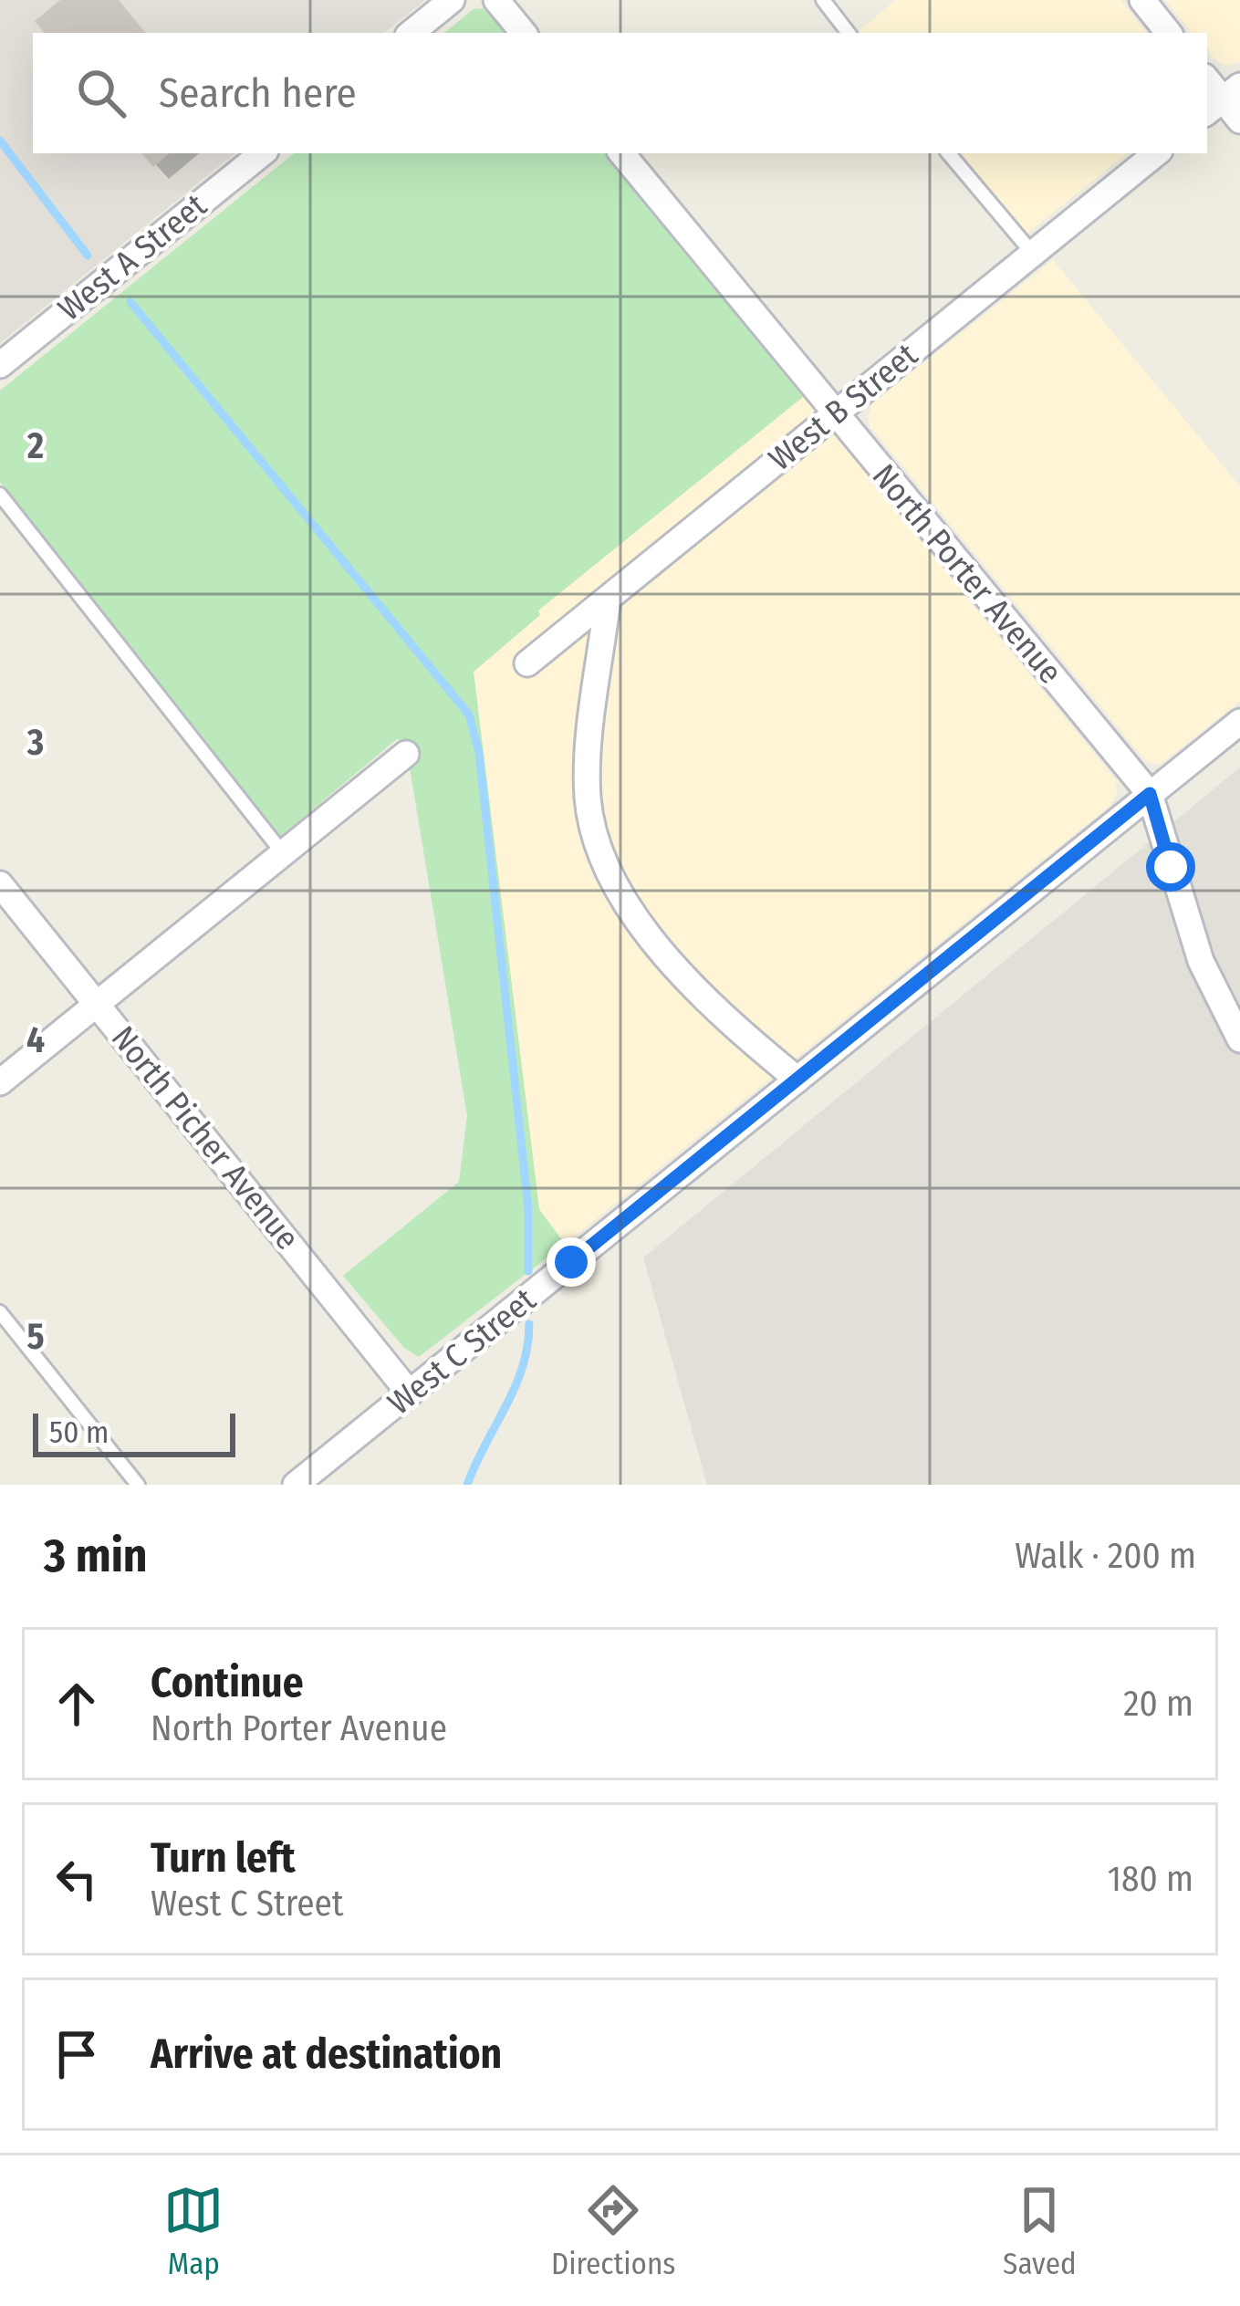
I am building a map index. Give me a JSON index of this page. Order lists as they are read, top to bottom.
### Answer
{
  "streets": {
    "street": [
      "West A Street",
      "West B Street",
      "North Porter Avenue",
      "North Picher Avenue",
      "West C Street"
    ]
  },
  "crossings": [
    ["West B Street", "North Porter Avenue"],
    ["North Porter Avenue", "West C Street"],
    ["North Picher Avenue", "West C Street"]
  ],
  "scale_bar": "50 m",
  "page": {
    "search": "Search here",
    "scale": "50 m",
    "heading": ["3 min", "Walk · 200 m"],
    "list": [
      ["Continue", "North Porter Avenue", "20 m"],
      ["Turn left", "West C Street", "180 m"],
      "Arrive at destination"
    ],
    "nav": ["Map", "Directions", "Saved"]
  },
  "grid": {
    "rows": [
      "2",
      "3",
      "4",
      "5"
    ]
  }
}
